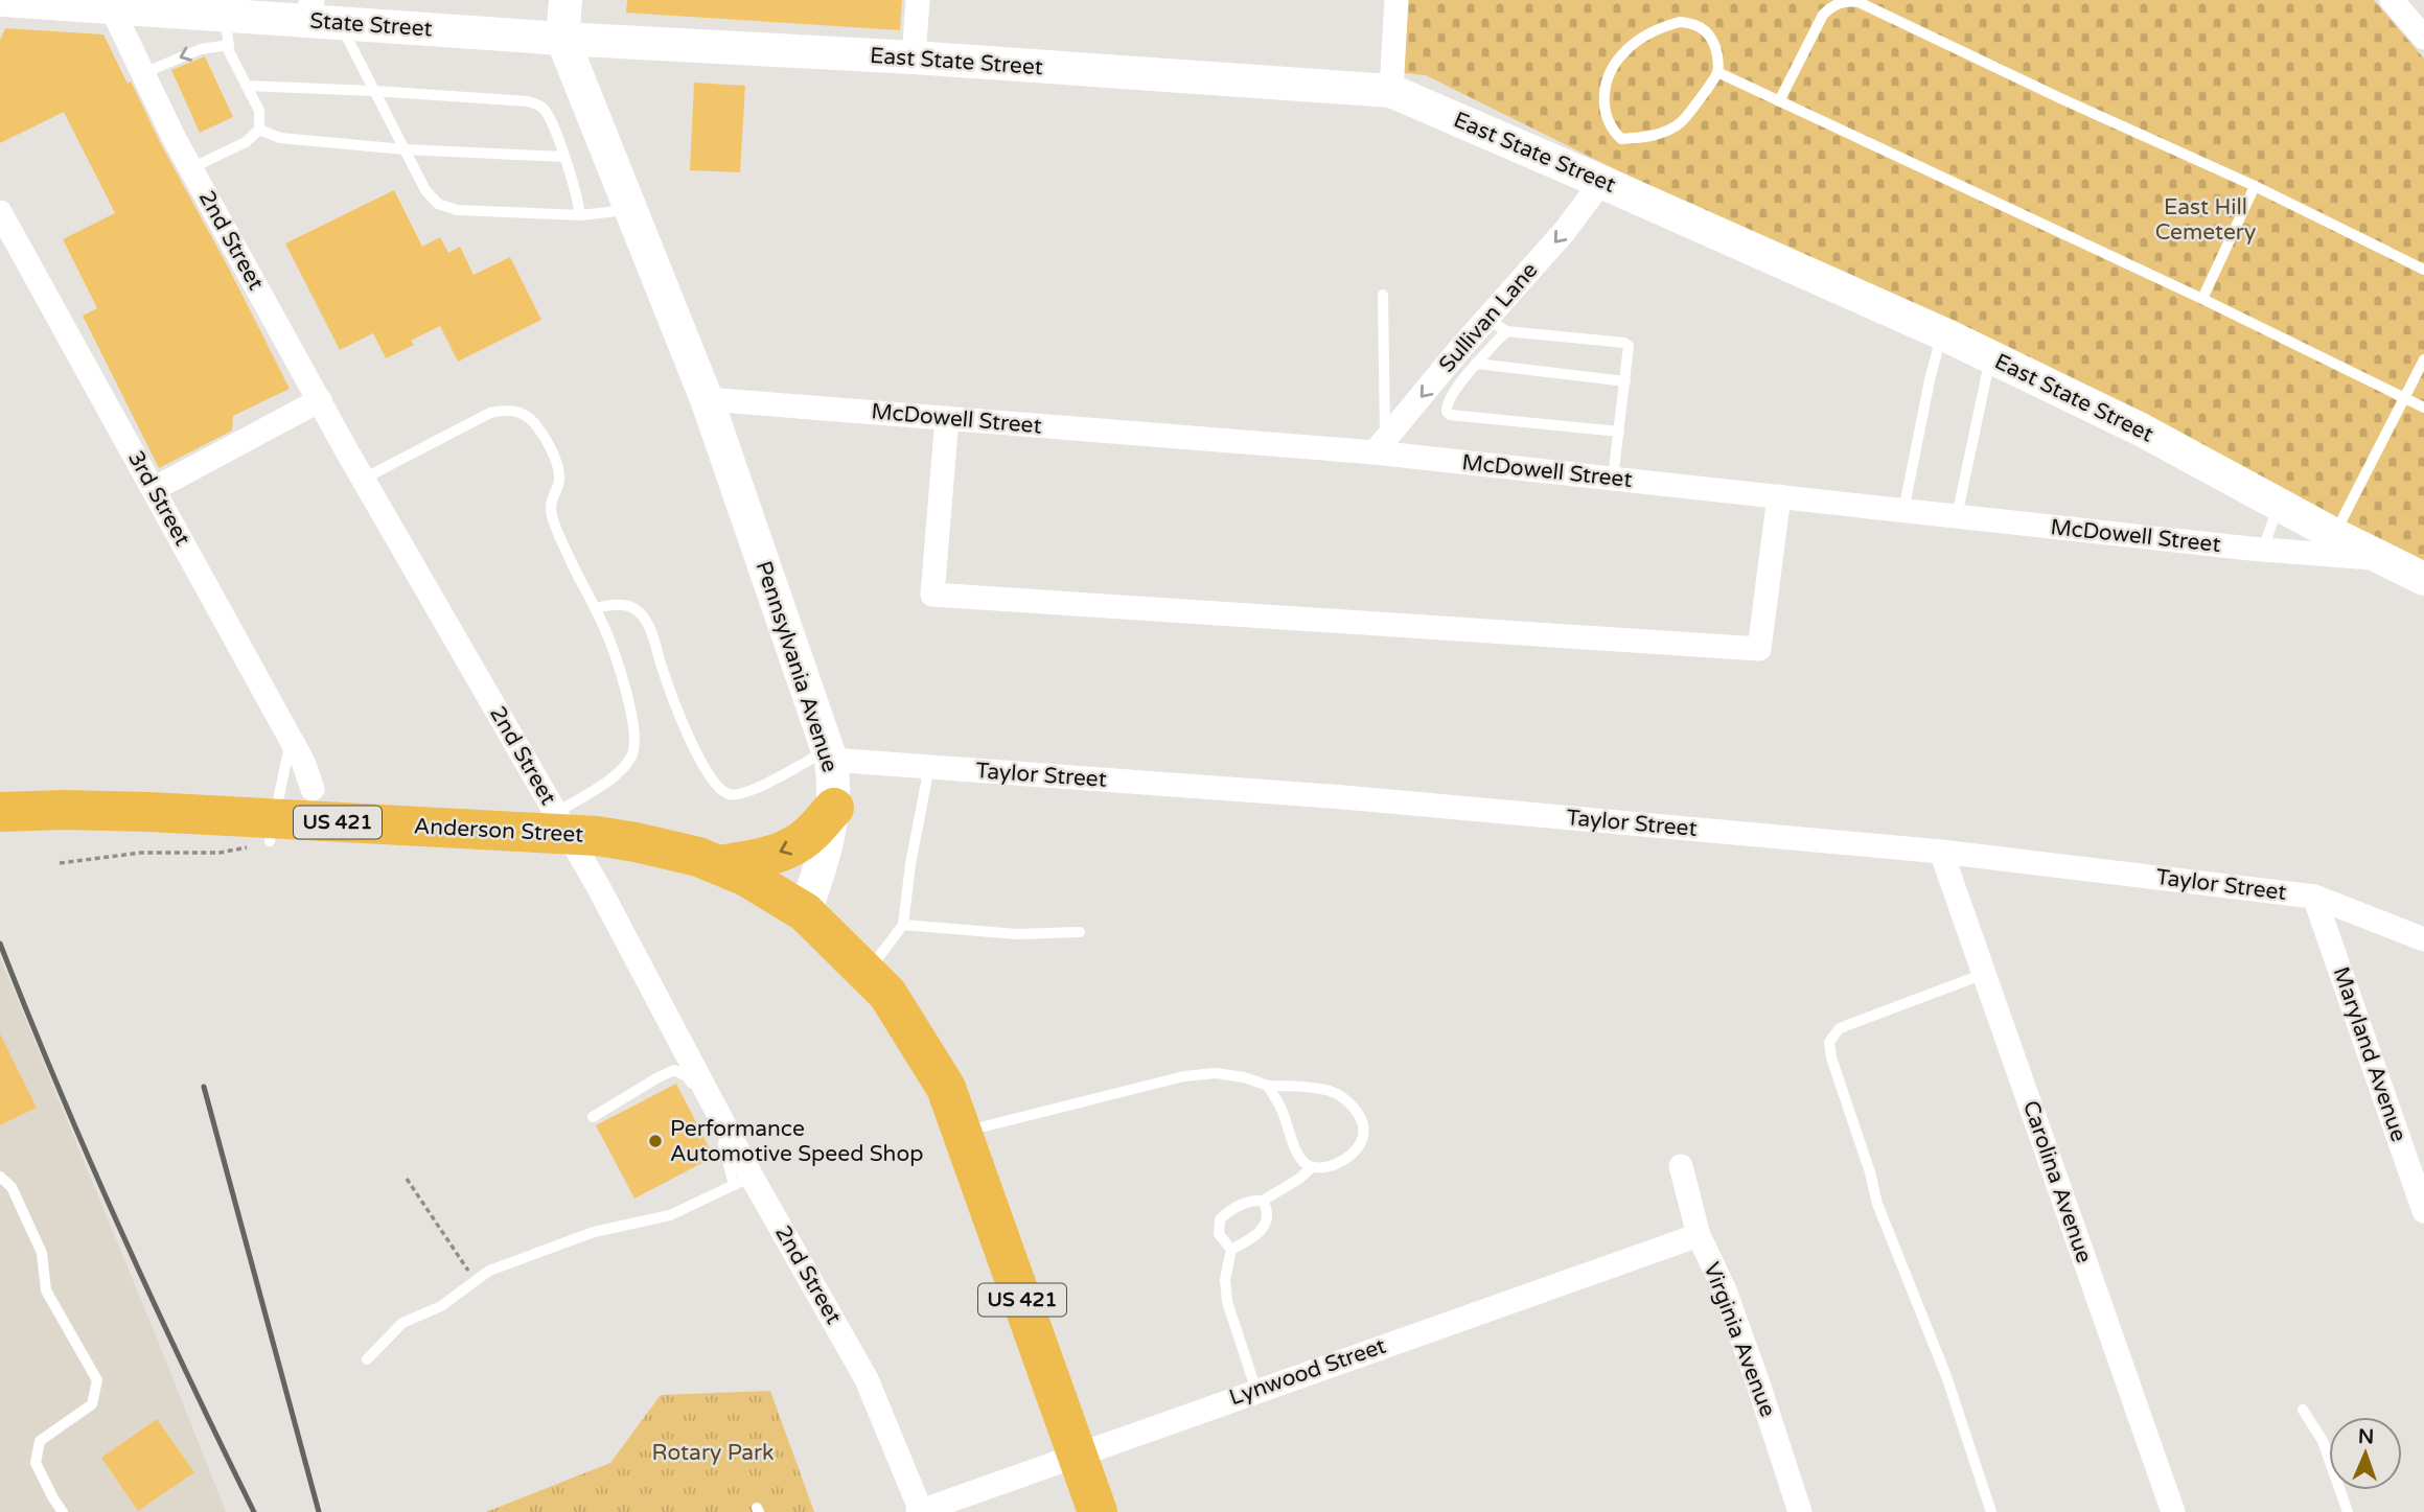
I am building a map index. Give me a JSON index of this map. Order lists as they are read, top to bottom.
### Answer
{
  "streets": {
    "highway": ["US 421", "Anderson Street"],
    "street": [
      "State Street",
      "East State Street",
      "2nd Street",
      "Sullivan Lane",
      "McDowell Street",
      "3rd Street",
      "Pennsylvania Avenue",
      "Taylor Street",
      "Maryland Avenue",
      "Carolina Avenue",
      "Virginia Avenue",
      "Lynwood Street"
    ]
  },
  "crossings": [
    ["State Street", "East State Street"],
    ["State Street", "2nd Street"],
    ["State Street", "Pennsylvania Avenue"],
    ["East State Street", "Sullivan Lane"],
    ["East State Street", "McDowell Street"],
    ["East State Street", "Pennsylvania Avenue"],
    ["2nd Street", "Lynwood Street"],
    ["Sullivan Lane", "McDowell Street"],
    ["McDowell Street", "Pennsylvania Avenue"],
    ["Pennsylvania Avenue", "Taylor Street"],
    ["Pennsylvania Avenue", "US 421"],
    ["Pennsylvania Avenue", "Anderson Street"],
    ["Taylor Street", "Maryland Avenue"],
    ["Taylor Street", "Carolina Avenue"],
    ["US 421", "Anderson Street"],
    ["US 421", "Lynwood Street"],
    ["Virginia Avenue", "Lynwood Street"]
  ],
  "one_way": ["Sullivan Lane"],
  "parks": ["East Hill Cemetery", "Rotary Park"],
  "places": ["Performance Automotive Speed Shop"],
  "north": "top"
}
